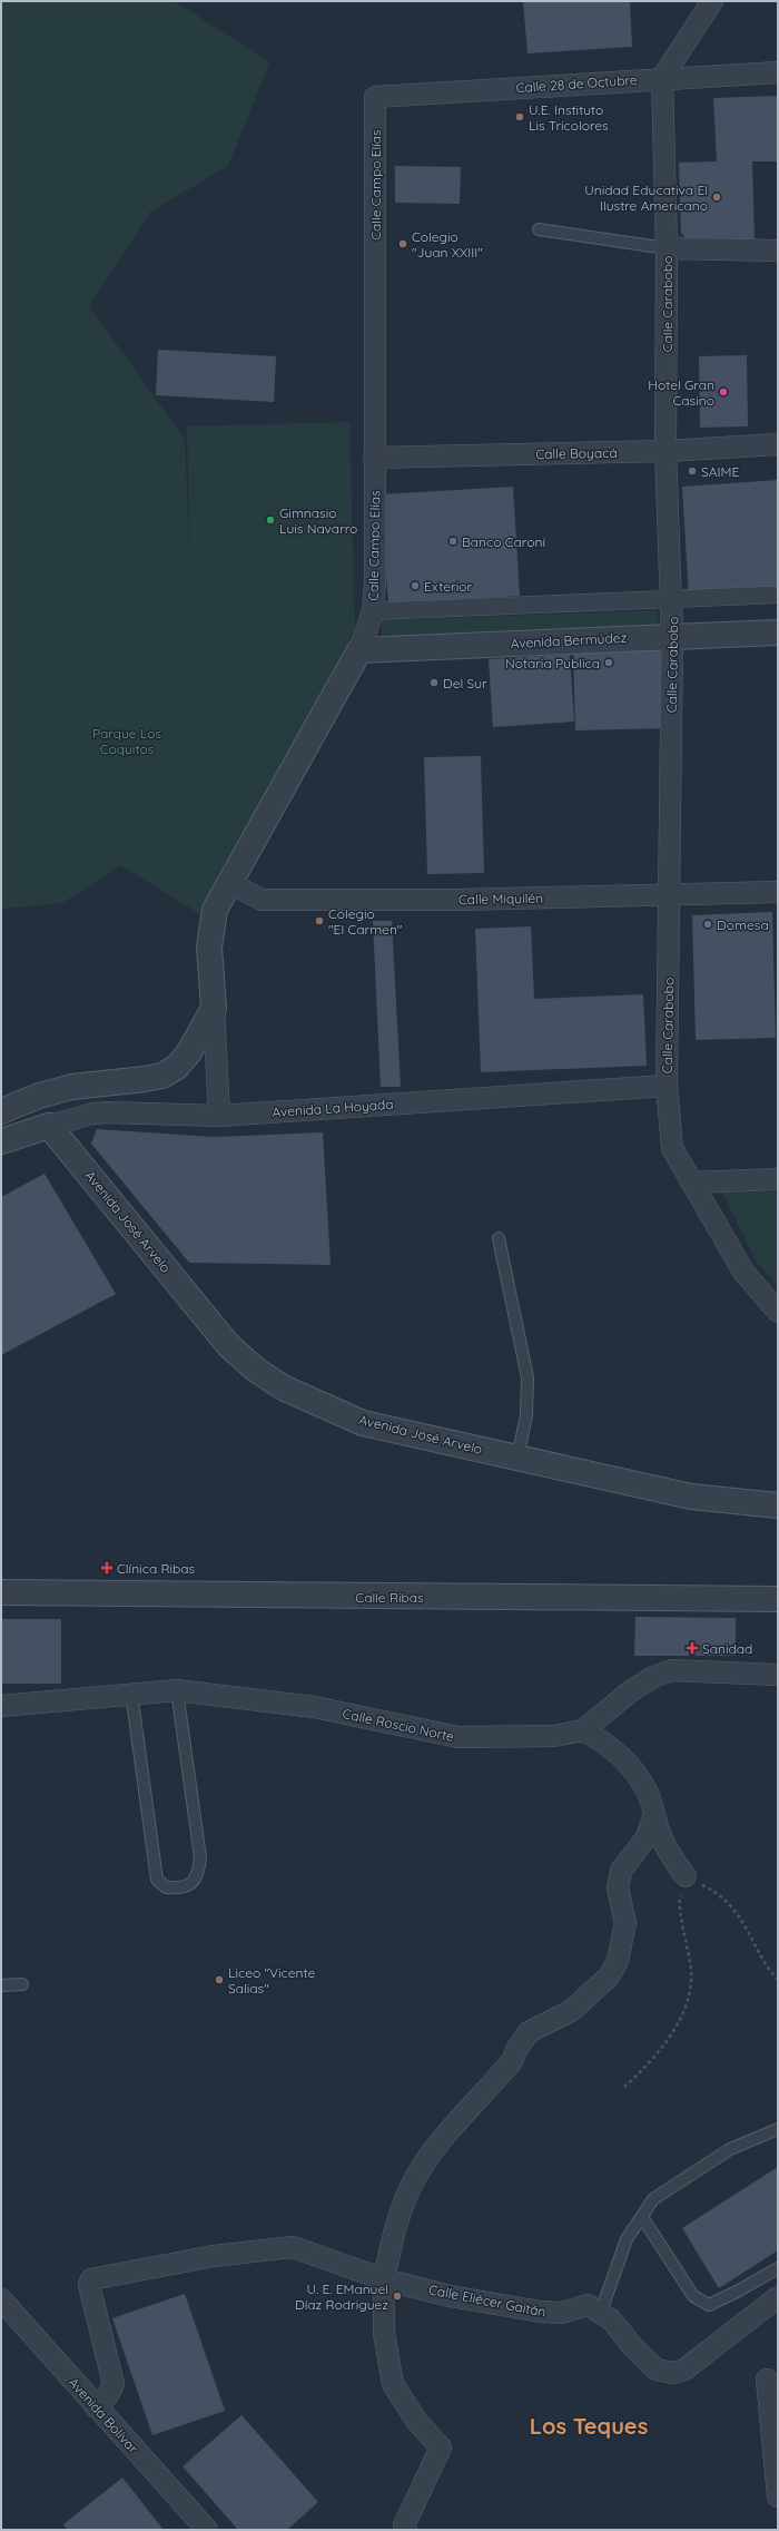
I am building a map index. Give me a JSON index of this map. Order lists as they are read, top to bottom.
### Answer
{
  "streets": {
    "street": [
      "Calle 28 de Octubre",
      "Calle Campo Elías",
      "Calle Carabobo",
      "Calle Boyacá",
      "Avenida Bermúdez",
      "Calle Miquilén",
      "Avenida La Hoyada",
      "Avenida José Arvelo",
      "Calle Ribas",
      "Calle Roscio Norte",
      "Calle Eliécer Gaitán",
      "Avenida Bolívar"
    ]
  },
  "crossings": [
    ["Calle 28 de Octubre", "Calle Campo Elías"],
    ["Calle 28 de Octubre", "Calle Carabobo"],
    ["Calle Campo Elías", "Calle Boyacá"],
    ["Calle Campo Elías", "Avenida Bermúdez"],
    ["Calle Campo Elías", "Calle Miquilén"],
    ["Calle Carabobo", "Calle Boyacá"],
    ["Calle Carabobo", "Avenida Bermúdez"],
    ["Calle Carabobo", "Calle Miquilén"],
    ["Calle Carabobo", "Avenida La Hoyada"],
    ["Avenida La Hoyada", "Avenida José Arvelo"],
    ["Calle Eliécer Gaitán", "Avenida Bolívar"]
  ],
  "districts": ["Los Teques"],
  "parks": ["Parque Los Coquitos"],
  "places": {
    "other": [
      "U.E. Instituto Lis Tricolores",
      "Unidad Educativa El Ilustre Americano",
      "Colegio \"Juan XXIII\"",
      "Hotel Gran Casino",
      "SAIME",
      "Gimnasio Luis Navarro",
      "Banco Caroní",
      "Exterior",
      "Notaria Publica",
      "Del Sur",
      "Colegio \"El Carmen\"",
      "Domesa",
      "Liceo \"Vicente Salias\"",
      "U. E. EManuel Díaz Rodriguez"
    ],
    "health": ["Clínica Ribas", "Sanidad"]
  }
}
